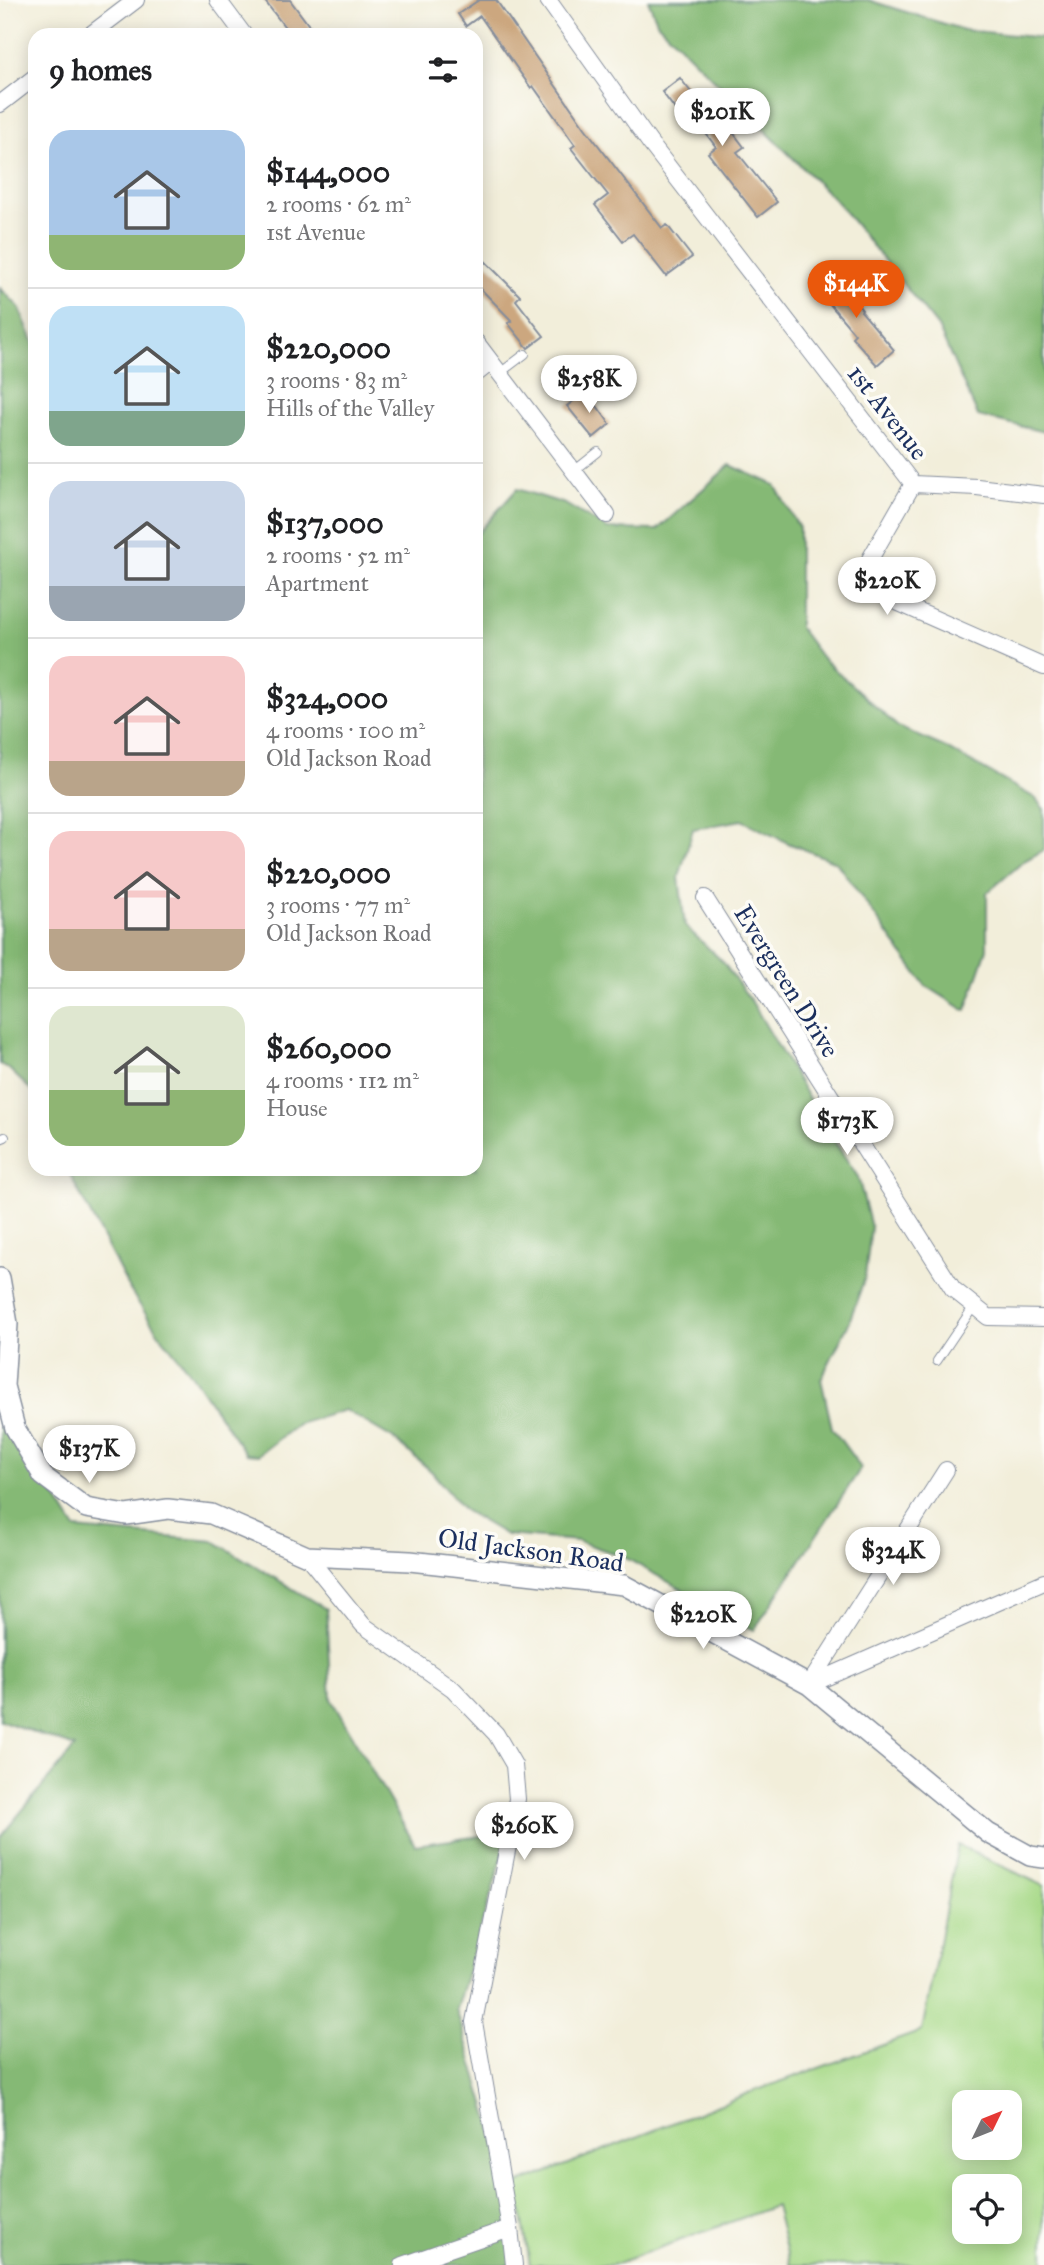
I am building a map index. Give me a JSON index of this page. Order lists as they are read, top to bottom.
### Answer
{
  "streets": {
    "street": ["1st Avenue", "Evergreen Drive", "Old Jackson Road"]
  },
  "north": "top right",
  "page": {
    "heading": "9 homes",
    "price": [
      "$201K",
      "$144K",
      "$258K",
      "$220K",
      "$173K",
      "$137K",
      "$324K",
      "$220K",
      "$260K"
    ],
    "list": [
      {
        "name": "$144,000",
        "note": "2 rooms · 62 m² · 1st Avenue"
      },
      {
        "name": "$220,000",
        "note": "3 rooms · 83 m² · Hills of the Valley"
      },
      {
        "name": "$137,000",
        "note": "2 rooms · 52 m² · Apartment"
      },
      {
        "name": "$324,000",
        "note": "4 rooms · 100 m² · Old Jackson Road"
      },
      {
        "name": "$220,000",
        "note": "3 rooms · 77 m² · Old Jackson Road"
      },
      {
        "name": "$260,000",
        "note": "4 rooms · 112 m² · House"
      }
    ]
  }
}
